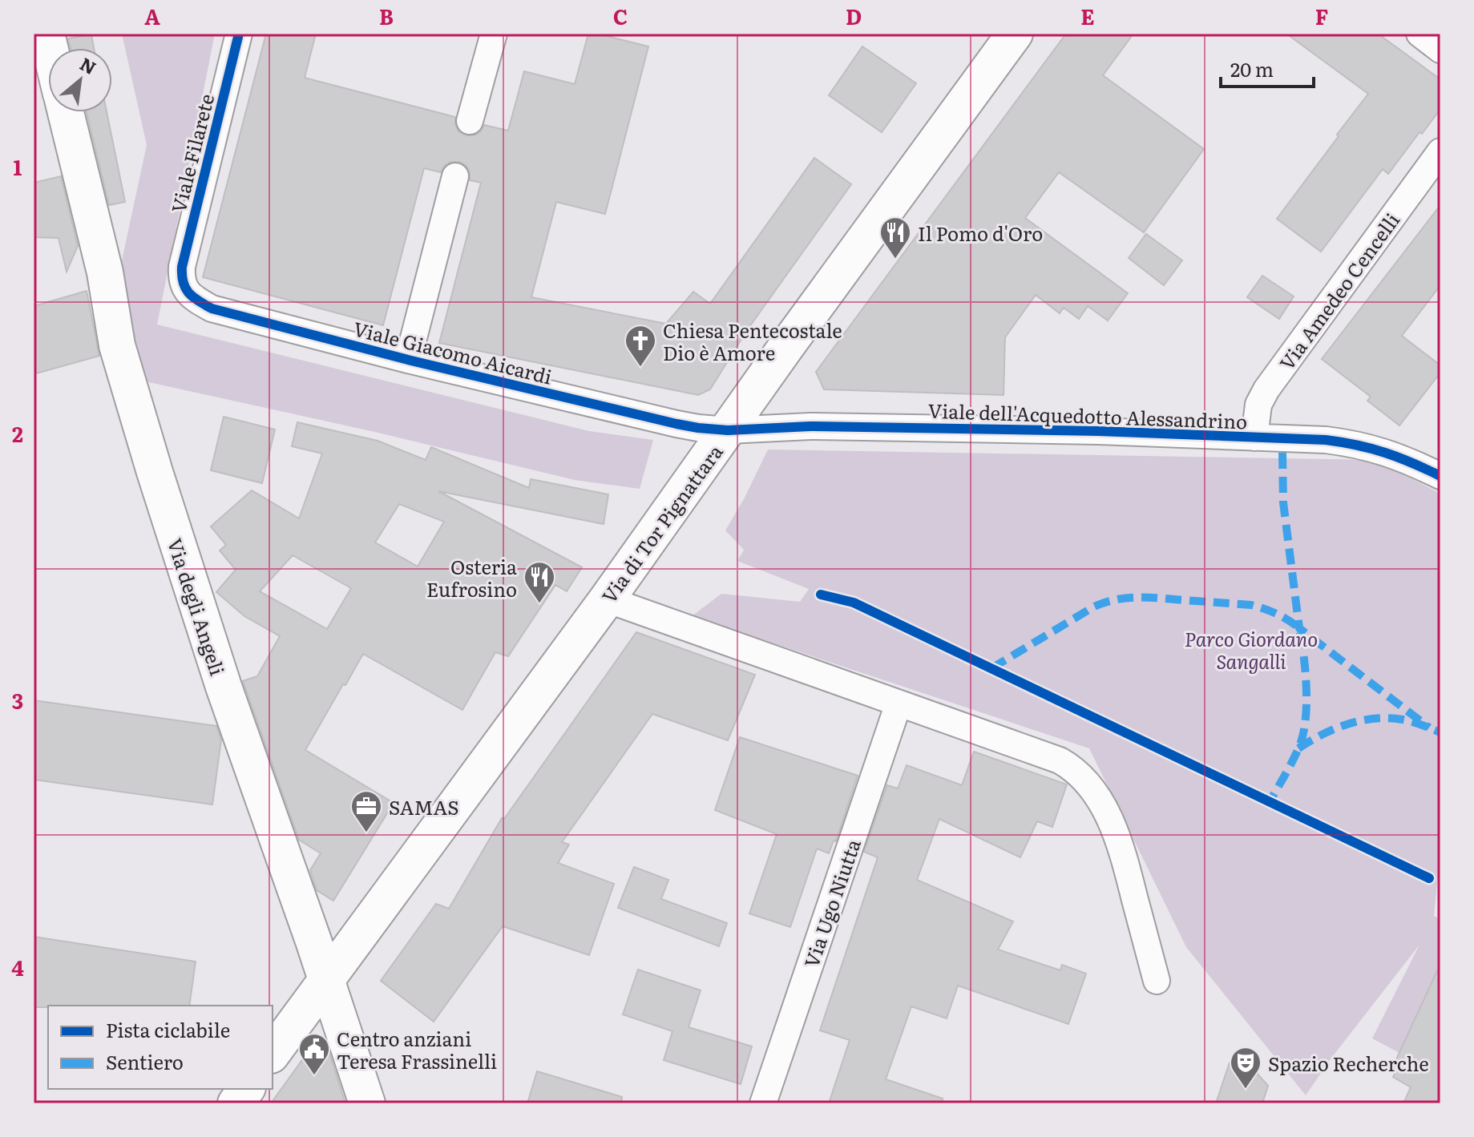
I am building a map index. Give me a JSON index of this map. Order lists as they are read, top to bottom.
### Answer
{
  "streets": {
    "main road": ["Via di Tor Pignattara", "Via degli Angeli"],
    "street": [
      "Viale Filarete",
      "Via Amedeo Cencelli",
      "Viale Giacomo Aicardi",
      "Viale dell'Acquedotto Alessandrino",
      "Via Ugo Niutta"
    ]
  },
  "crossings": [
    ["Viale Filarete", "Viale Giacomo Aicardi"],
    ["Via Amedeo Cencelli", "Viale dell'Acquedotto Alessandrino"],
    ["Viale Giacomo Aicardi", "Viale dell'Acquedotto Alessandrino"],
    ["Viale Giacomo Aicardi", "Via di Tor Pignattara"],
    ["Viale dell'Acquedotto Alessandrino", "Via di Tor Pignattara"],
    ["Via di Tor Pignattara", "Via degli Angeli"]
  ],
  "parks": ["Parco Giordano Sangalli"],
  "places": {
    "restaurant": ["Il Pomo d'Oro", "Osteria Eufrosino"],
    "church": ["Chiesa Pentecostale Dio è Amore"],
    "office": ["SAMAS"],
    "public building": ["Centro anziani Teresa Frassinelli"],
    "theatre": ["Spazio Recherche"]
  },
  "legend": ["Pista ciclabile", "Sentiero"],
  "scale_bar": "20 m",
  "north": "top right",
  "grid": {
    "columns": [
      "A",
      "B",
      "C",
      "D",
      "E",
      "F"
    ],
    "rows": [
      "1",
      "2",
      "3",
      "4"
    ]
  }
}
